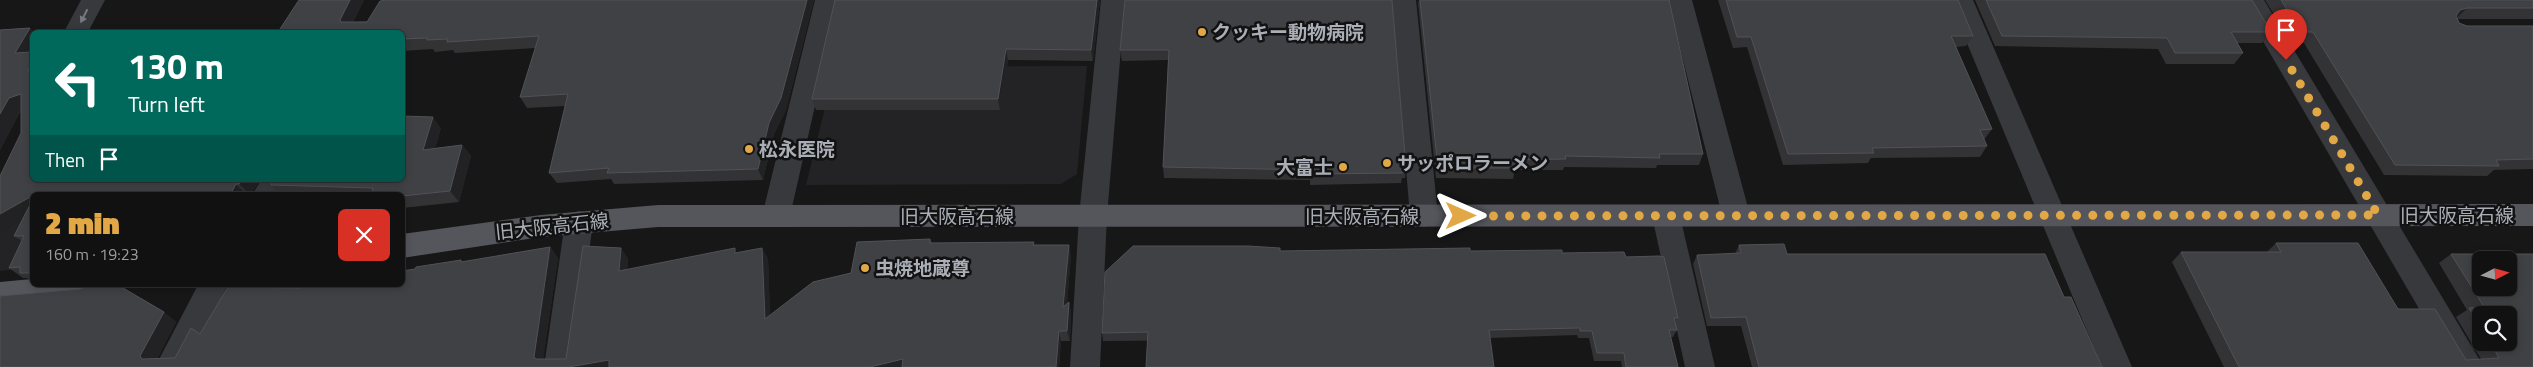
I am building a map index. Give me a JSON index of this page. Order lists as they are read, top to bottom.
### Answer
{
  "streets": {
    "main road": ["旧大阪高石線"]
  },
  "places": [
    "クッキー動物病院",
    "松永医院",
    "サッポロラーメン",
    "大富士",
    "虫焼地蔵尊"
  ],
  "north": "right",
  "page": {
    "turn": ["130 m", "Turn left"],
    "then": "Then",
    "heading": ["2 min", "160 m · 19:23"]
  }
}
